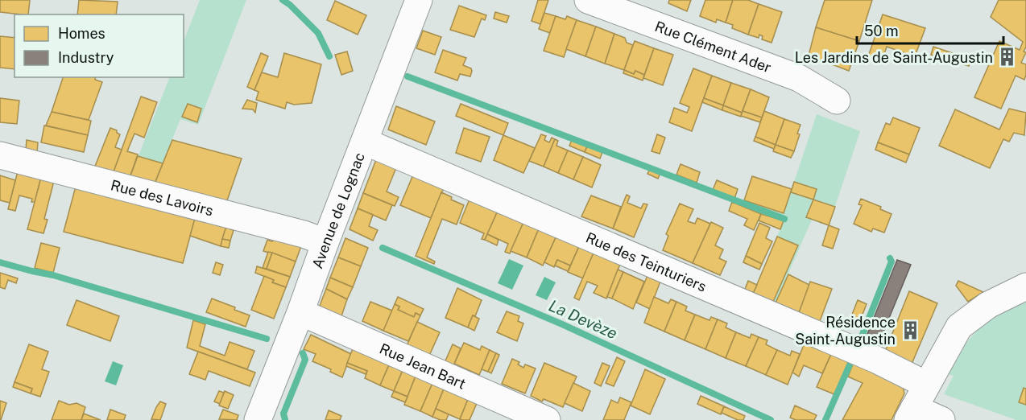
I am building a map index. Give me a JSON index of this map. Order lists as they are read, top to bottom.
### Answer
{
  "streets": {
    "street": [
      "Rue Clément Ader",
      "Rue des Lavoirs",
      "Avenue de Lognac",
      "Rue des Teinturiers",
      "Rue Jean Bart"
    ]
  },
  "crossings": [
    ["Rue des Lavoirs", "Avenue de Lognac"],
    ["Avenue de Lognac", "Rue des Teinturiers"],
    ["Avenue de Lognac", "Rue Jean Bart"]
  ],
  "water": ["La Devèze"],
  "places": {
    "building": ["Les Jardins de Saint-Augustin", "Résidence Saint-Augustin"]
  },
  "legend": ["Homes", "Industry"],
  "scale_bar": "50 m"
}
